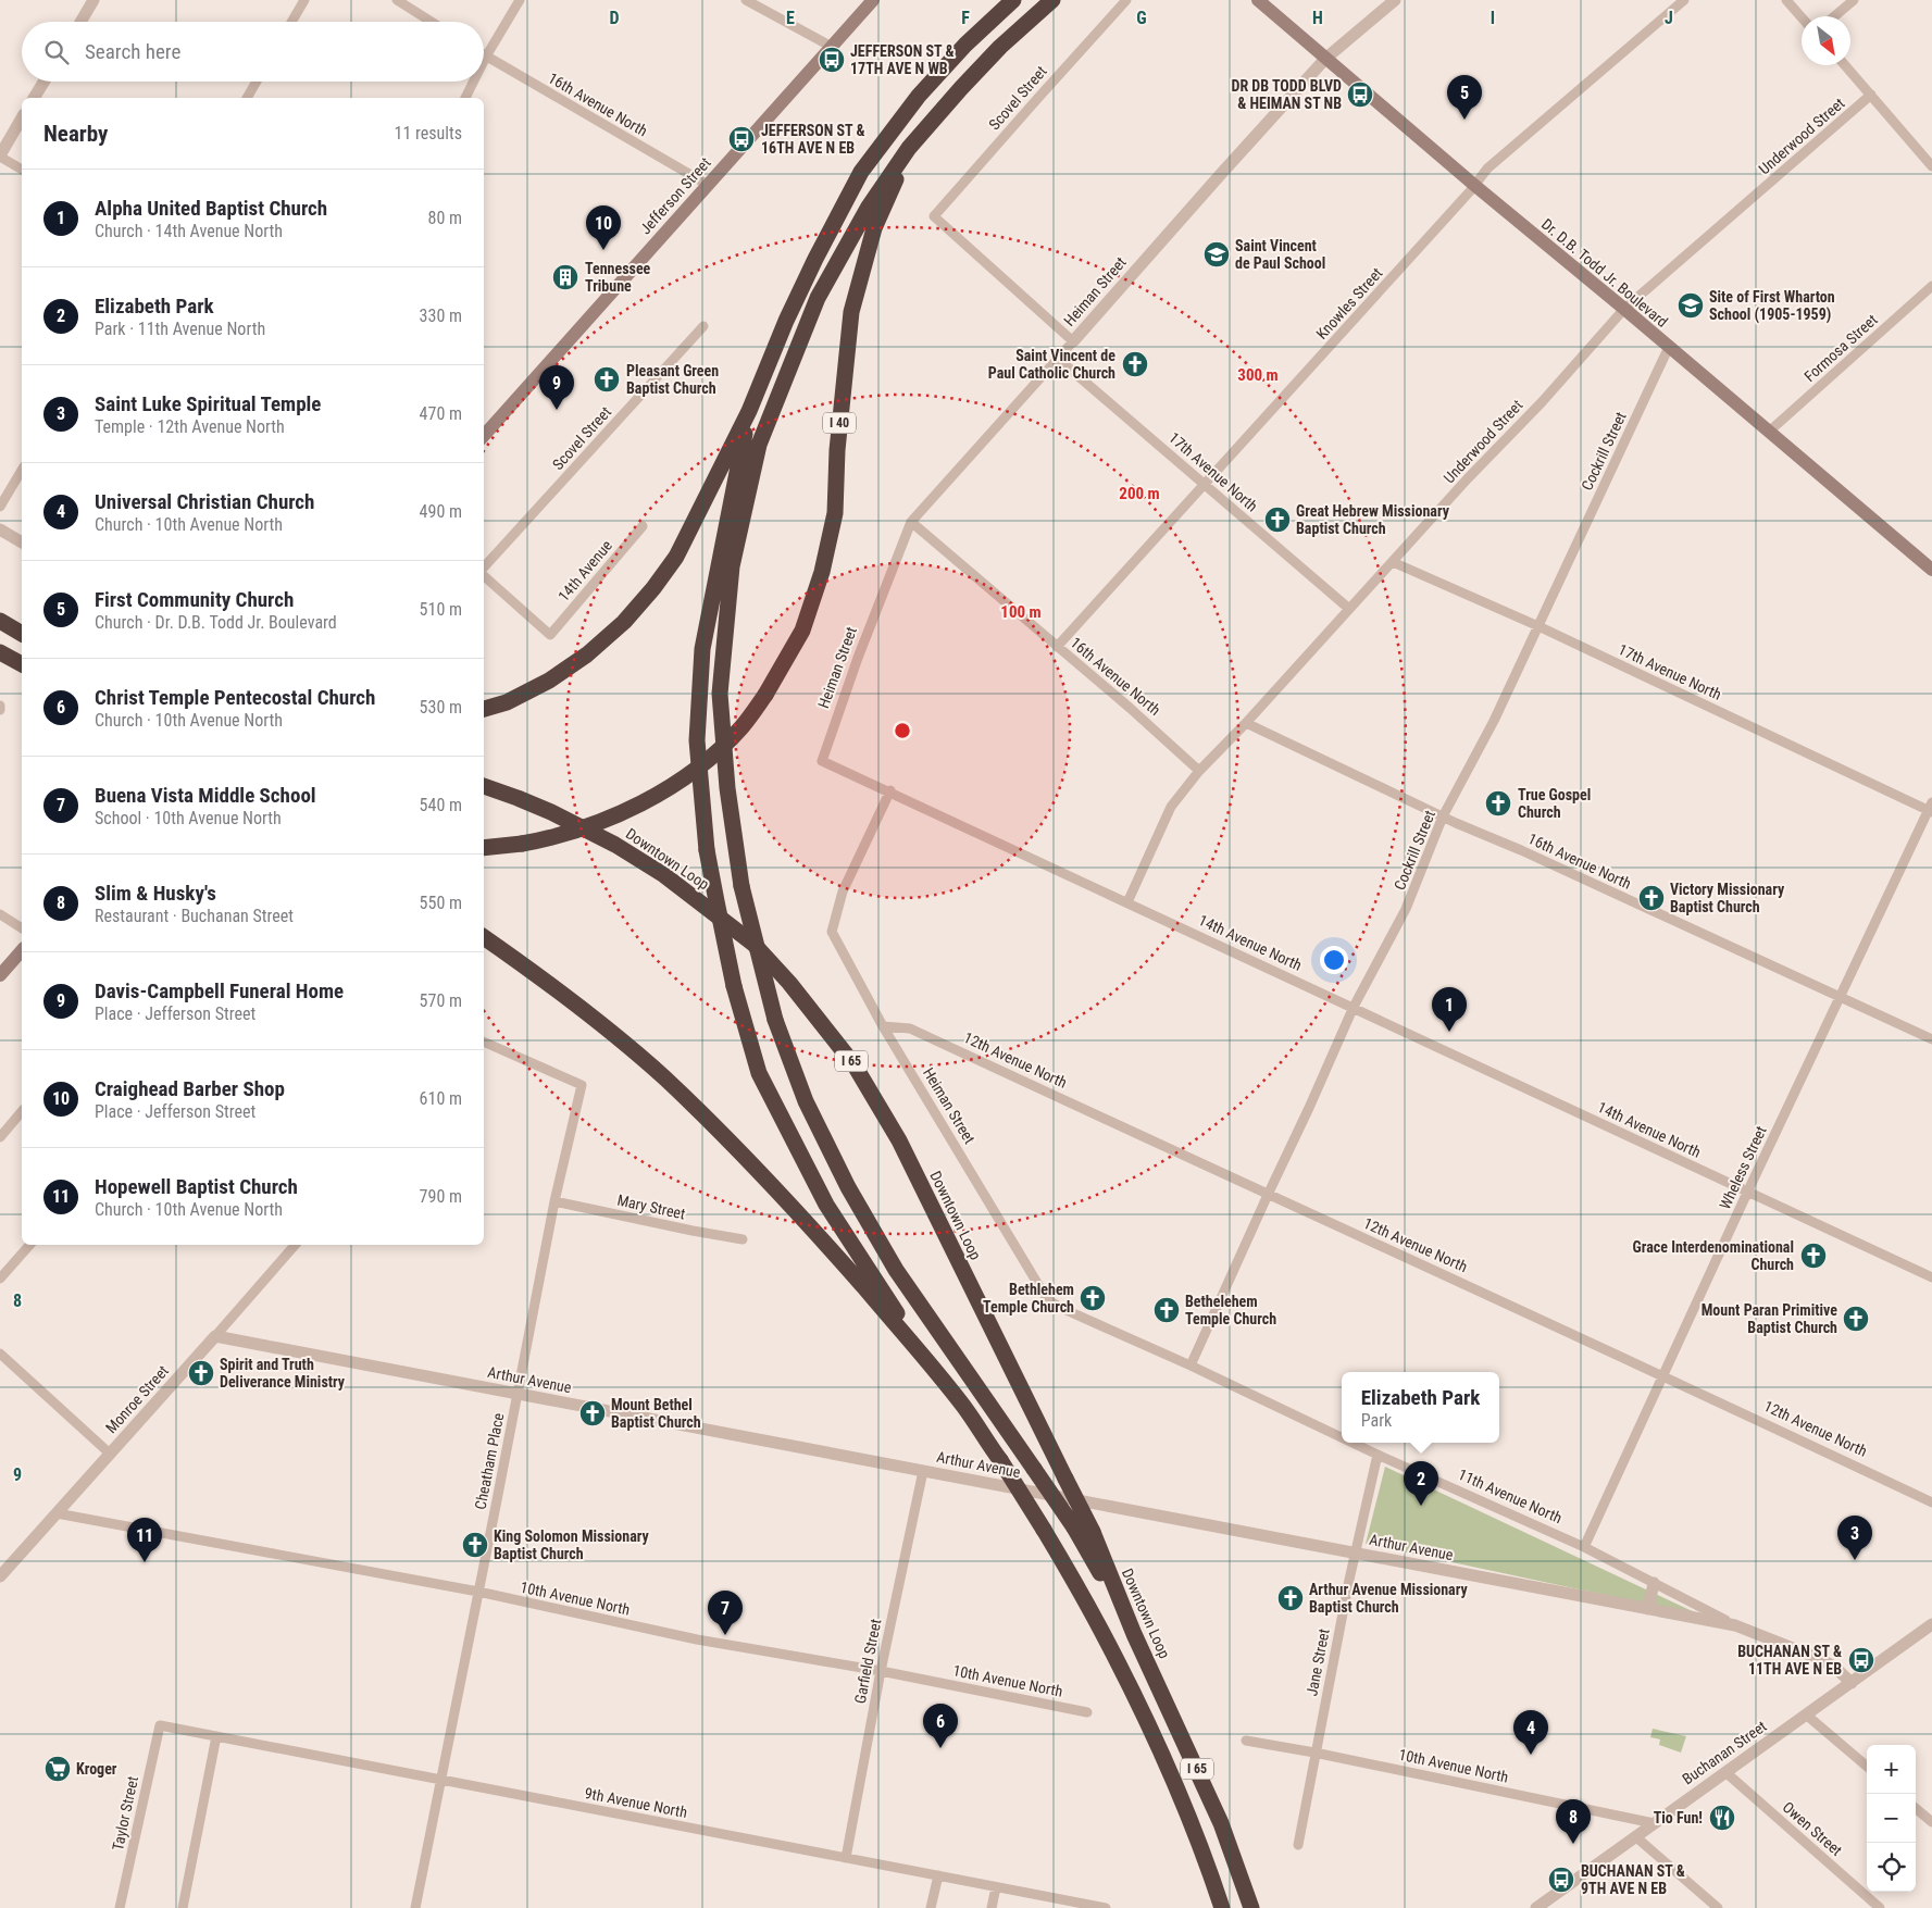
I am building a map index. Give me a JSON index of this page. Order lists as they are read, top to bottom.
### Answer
{
  "streets": {
    "highway": ["I 40", "Downtown Loop", "I 65"],
    "main road": ["Jefferson Street", "Dr. D.B. Todd Jr. Boulevard"],
    "street": [
      "Scovel Street",
      "16th Avenue North",
      "Underwood Street",
      "Heiman Street",
      "Knowles Street",
      "Formosa Street",
      "Cockrill Street",
      "17th Avenue North",
      "14th Avenue",
      "14th Avenue North",
      "12th Avenue North",
      "Wheless Street",
      "Mary Street",
      "Arthur Avenue",
      "Monroe Street",
      "Cheatham Place",
      "11th Avenue North",
      "10th Avenue North",
      "Garfield Street",
      "Jane Street",
      "Buchanan Street",
      "9th Avenue North",
      "Taylor Street",
      "Owen Street"
    ]
  },
  "crossings": [
    ["Scovel Street", "Heiman Street"],
    ["16th Avenue North", "Underwood Street"],
    ["16th Avenue North", "Jefferson Street"],
    ["16th Avenue North", "Heiman Street"],
    ["16th Avenue North", "Knowles Street"],
    ["16th Avenue North", "Cockrill Street"],
    ["16th Avenue North", "Wheless Street"],
    ["Underwood Street", "Dr. D.B. Todd Jr. Boulevard"],
    ["Underwood Street", "17th Avenue North"],
    ["Underwood Street", "14th Avenue North"],
    ["Dr. D.B. Todd Jr. Boulevard", "Heiman Street"],
    ["Dr. D.B. Todd Jr. Boulevard", "Knowles Street"],
    ["Dr. D.B. Todd Jr. Boulevard", "Formosa Street"],
    ["Dr. D.B. Todd Jr. Boulevard", "Cockrill Street"],
    ["Heiman Street", "17th Avenue North"],
    ["Heiman Street", "14th Avenue North"],
    ["Heiman Street", "12th Avenue North"],
    ["Heiman Street", "11th Avenue North"],
    ["Knowles Street", "17th Avenue North"],
    ["Cockrill Street", "17th Avenue North"],
    ["Cockrill Street", "14th Avenue North"],
    ["Cockrill Street", "12th Avenue North"],
    ["Cockrill Street", "11th Avenue North"],
    ["17th Avenue North", "Wheless Street"],
    ["14th Avenue North", "Wheless Street"],
    ["12th Avenue North", "Wheless Street"],
    ["Wheless Street", "11th Avenue North"],
    ["Mary Street", "Cheatham Place"],
    ["Arthur Avenue", "Monroe Street"],
    ["Arthur Avenue", "Cheatham Place"],
    ["Arthur Avenue", "11th Avenue North"],
    ["Arthur Avenue", "Garfield Street"],
    ["Arthur Avenue", "Jane Street"],
    ["Monroe Street", "10th Avenue North"],
    ["Cheatham Place", "10th Avenue North"],
    ["Cheatham Place", "9th Avenue North"],
    ["11th Avenue North", "Jane Street"],
    ["11th Avenue North", "Buchanan Street"],
    ["10th Avenue North", "Garfield Street"],
    ["10th Avenue North", "Jane Street"],
    ["10th Avenue North", "Buchanan Street"],
    ["Garfield Street", "9th Avenue North"],
    ["Buchanan Street", "Owen Street"],
    ["9th Avenue North", "Taylor Street"]
  ],
  "places": {
    "bus stop": [
      "JEFFERSON ST & 17TH AVE N WB",
      "DR DB TODD BLVD & HEIMAN ST NB",
      "JEFFERSON ST & 16TH AVE N EB",
      "BUCHANAN ST & 11TH AVE N EB",
      "BUCHANAN ST & 9TH AVE N EB"
    ],
    "school or university": ["Saint Vincent de Paul School", "Site of First Wharton School (1905-1959)"],
    "building": ["Tennessee Tribune"],
    "church": [
      "Saint Vincent de Paul Catholic Church",
      "Pleasant Green Baptist Church",
      "Great Hebrew Missionary Baptist Church",
      "True Gospel Church",
      "Victory Missionary Baptist Church",
      "Grace Interdenominational Church",
      "Bethlehem Temple Church",
      "Bethelehem Temple Church",
      "Mount Paran Primitive Baptist Church",
      "Spirit and Truth Deliverance Ministry",
      "Mount Bethel Baptist Church",
      "King Solomon Missionary Baptist Church",
      "Arthur Avenue Missionary Baptist Church"
    ],
    "supermarket": ["Kroger"],
    "restaurant": ["Tio Fun!"]
  },
  "north": "bottom right",
  "page": {
    "search": "Search here",
    "pins": [
      "5",
      "10",
      "9",
      "1",
      "2",
      "3",
      "11",
      "7",
      "6",
      "4",
      "8"
    ],
    "heading": ["Nearby", "11 results"],
    "list": [
      {
        "mark": "1",
        "name": "Alpha United Baptist Church",
        "note": "Church · 14th Avenue North",
        "value": "80 m"
      },
      {
        "mark": "2",
        "name": "Elizabeth Park",
        "note": "Park · 11th Avenue North",
        "value": "330 m"
      },
      {
        "mark": "3",
        "name": "Saint Luke Spiritual Temple",
        "note": "Temple · 12th Avenue North",
        "value": "470 m"
      },
      {
        "mark": "4",
        "name": "Universal Christian Church",
        "note": "Church · 10th Avenue North",
        "value": "490 m"
      },
      {
        "mark": "5",
        "name": "First Community Church",
        "note": "Church · Dr. D.B. Todd Jr. Boulevard",
        "value": "510 m"
      },
      {
        "mark": "6",
        "name": "Christ Temple Pentecostal Church",
        "note": "Church · 10th Avenue North",
        "value": "530 m"
      },
      {
        "mark": "7",
        "name": "Buena Vista Middle School",
        "note": "School · 10th Avenue North",
        "value": "540 m"
      },
      {
        "mark": "8",
        "name": "Slim & Husky's",
        "note": "Restaurant · Buchanan Street",
        "value": "550 m"
      },
      {
        "mark": "9",
        "name": "Davis-Campbell Funeral Home",
        "note": "Place · Jefferson Street",
        "value": "570 m"
      },
      {
        "mark": "10",
        "name": "Craighead Barber Shop",
        "note": "Place · Jefferson Street",
        "value": "610 m"
      },
      {
        "mark": "11",
        "name": "Hopewell Baptist Church",
        "note": "Church · 10th Avenue North",
        "value": "790 m"
      }
    ],
    "popup": ["Elizabeth Park", "Park"],
    "map_buttons": ["+", "−"]
  },
  "grid": {
    "columns": [
      "D",
      "E",
      "F",
      "G",
      "H",
      "I",
      "J"
    ],
    "rows": ["8", "9"]
  },
  "rings": ["300 m", "200 m", "100 m"]
}
